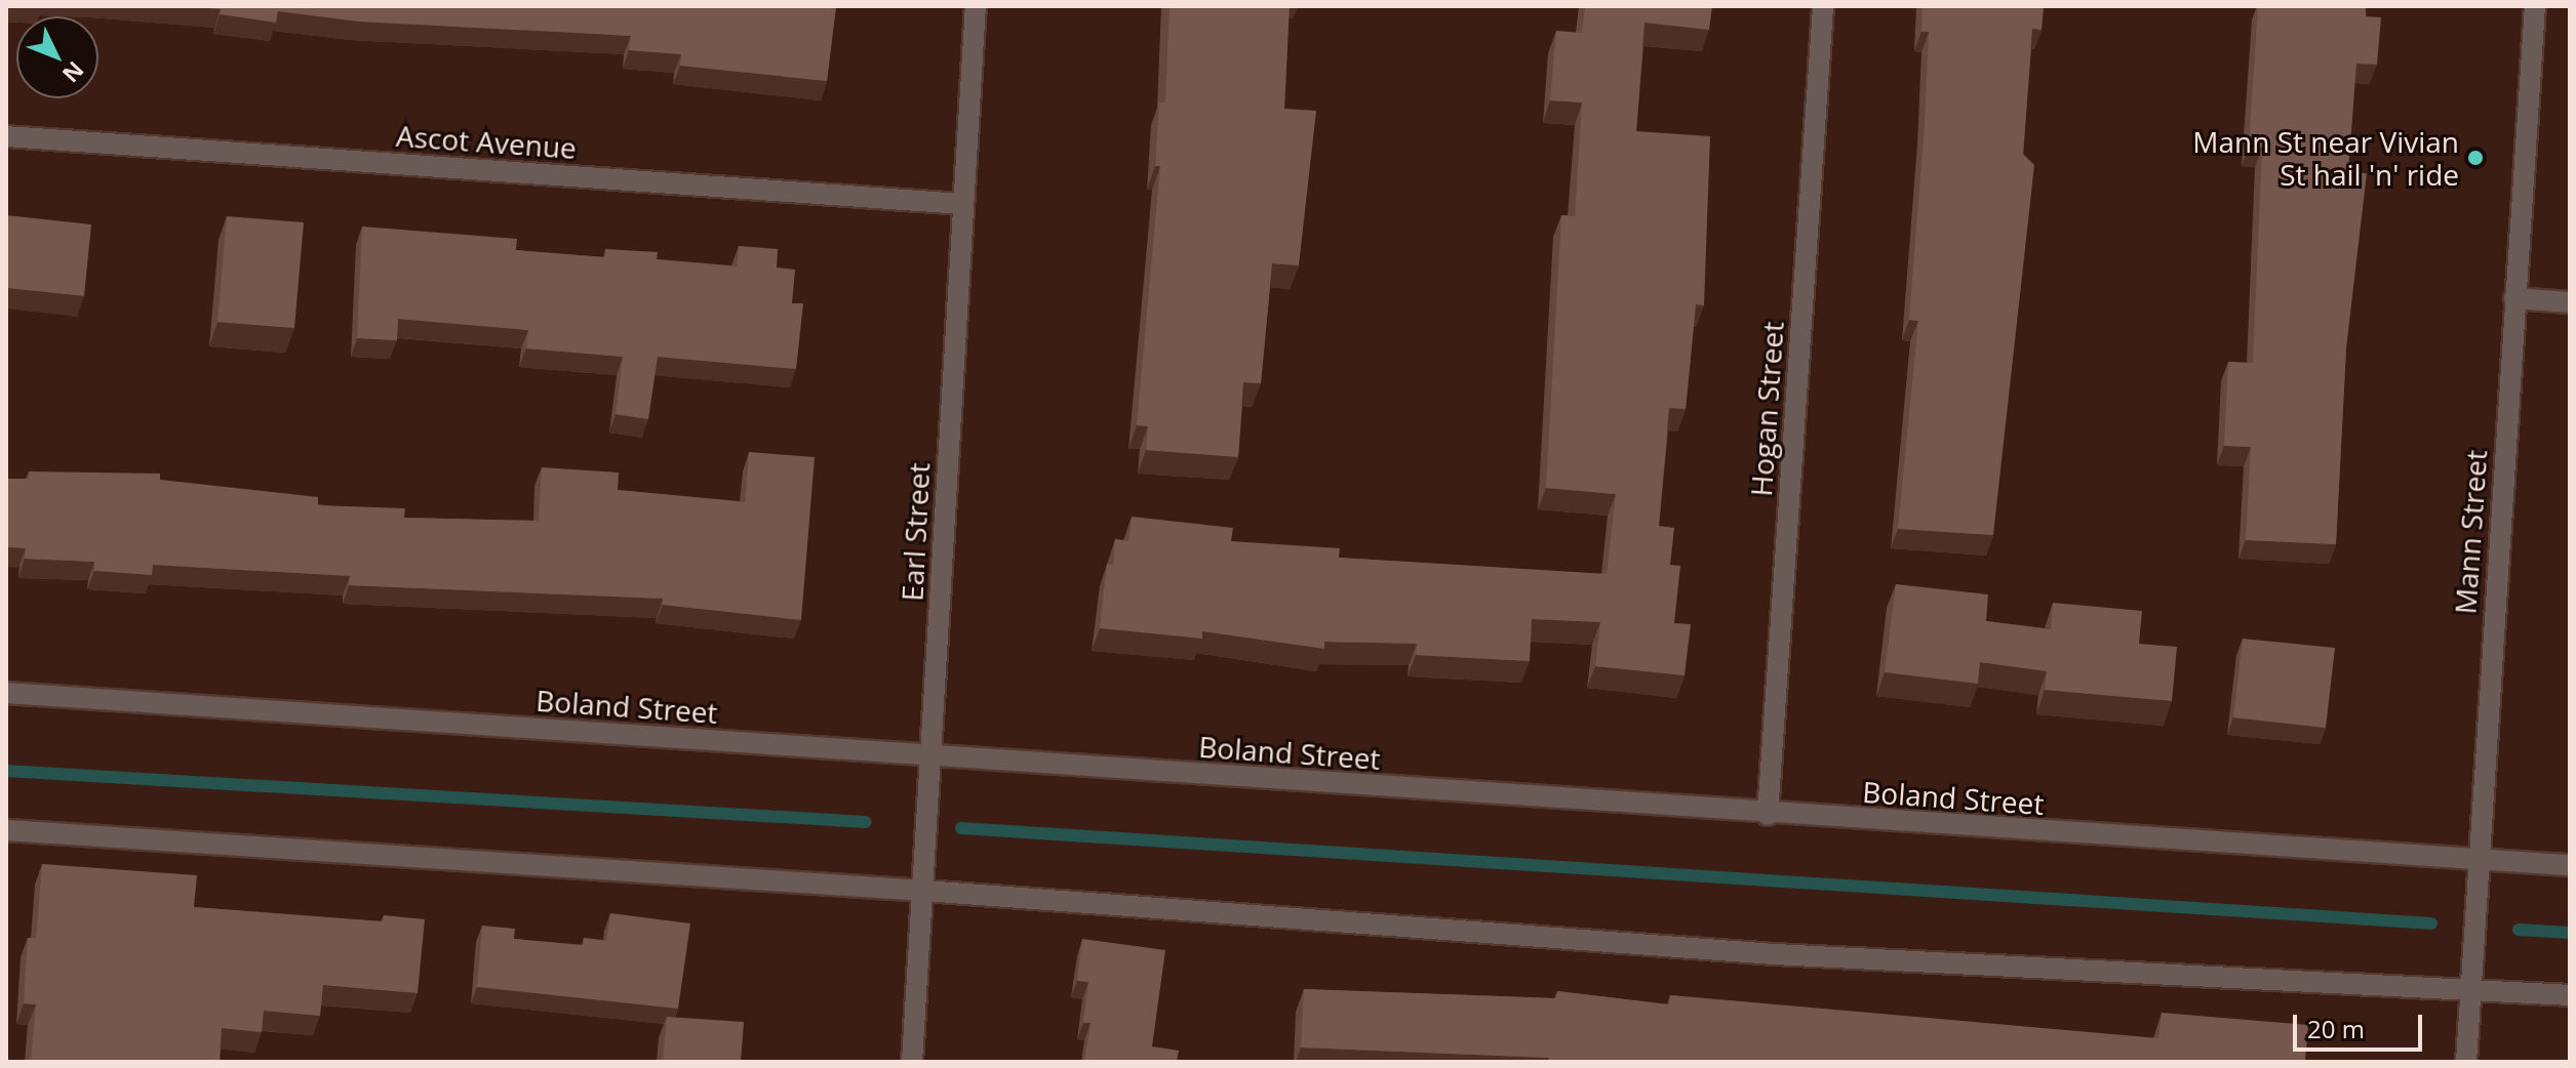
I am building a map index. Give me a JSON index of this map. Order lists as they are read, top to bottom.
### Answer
{
  "streets": {
    "street": [
      "Ascot Avenue",
      "Hogan Street",
      "Earl Street",
      "Mann Street",
      "Boland Street"
    ]
  },
  "crossings": [
    ["Ascot Avenue", "Earl Street"],
    ["Hogan Street", "Boland Street"],
    ["Earl Street", "Boland Street"],
    ["Mann Street", "Boland Street"]
  ],
  "places": ["Mann St near Vivian St hail 'n' ride"],
  "scale_bar": "20 m",
  "north": "bottom right"
}
